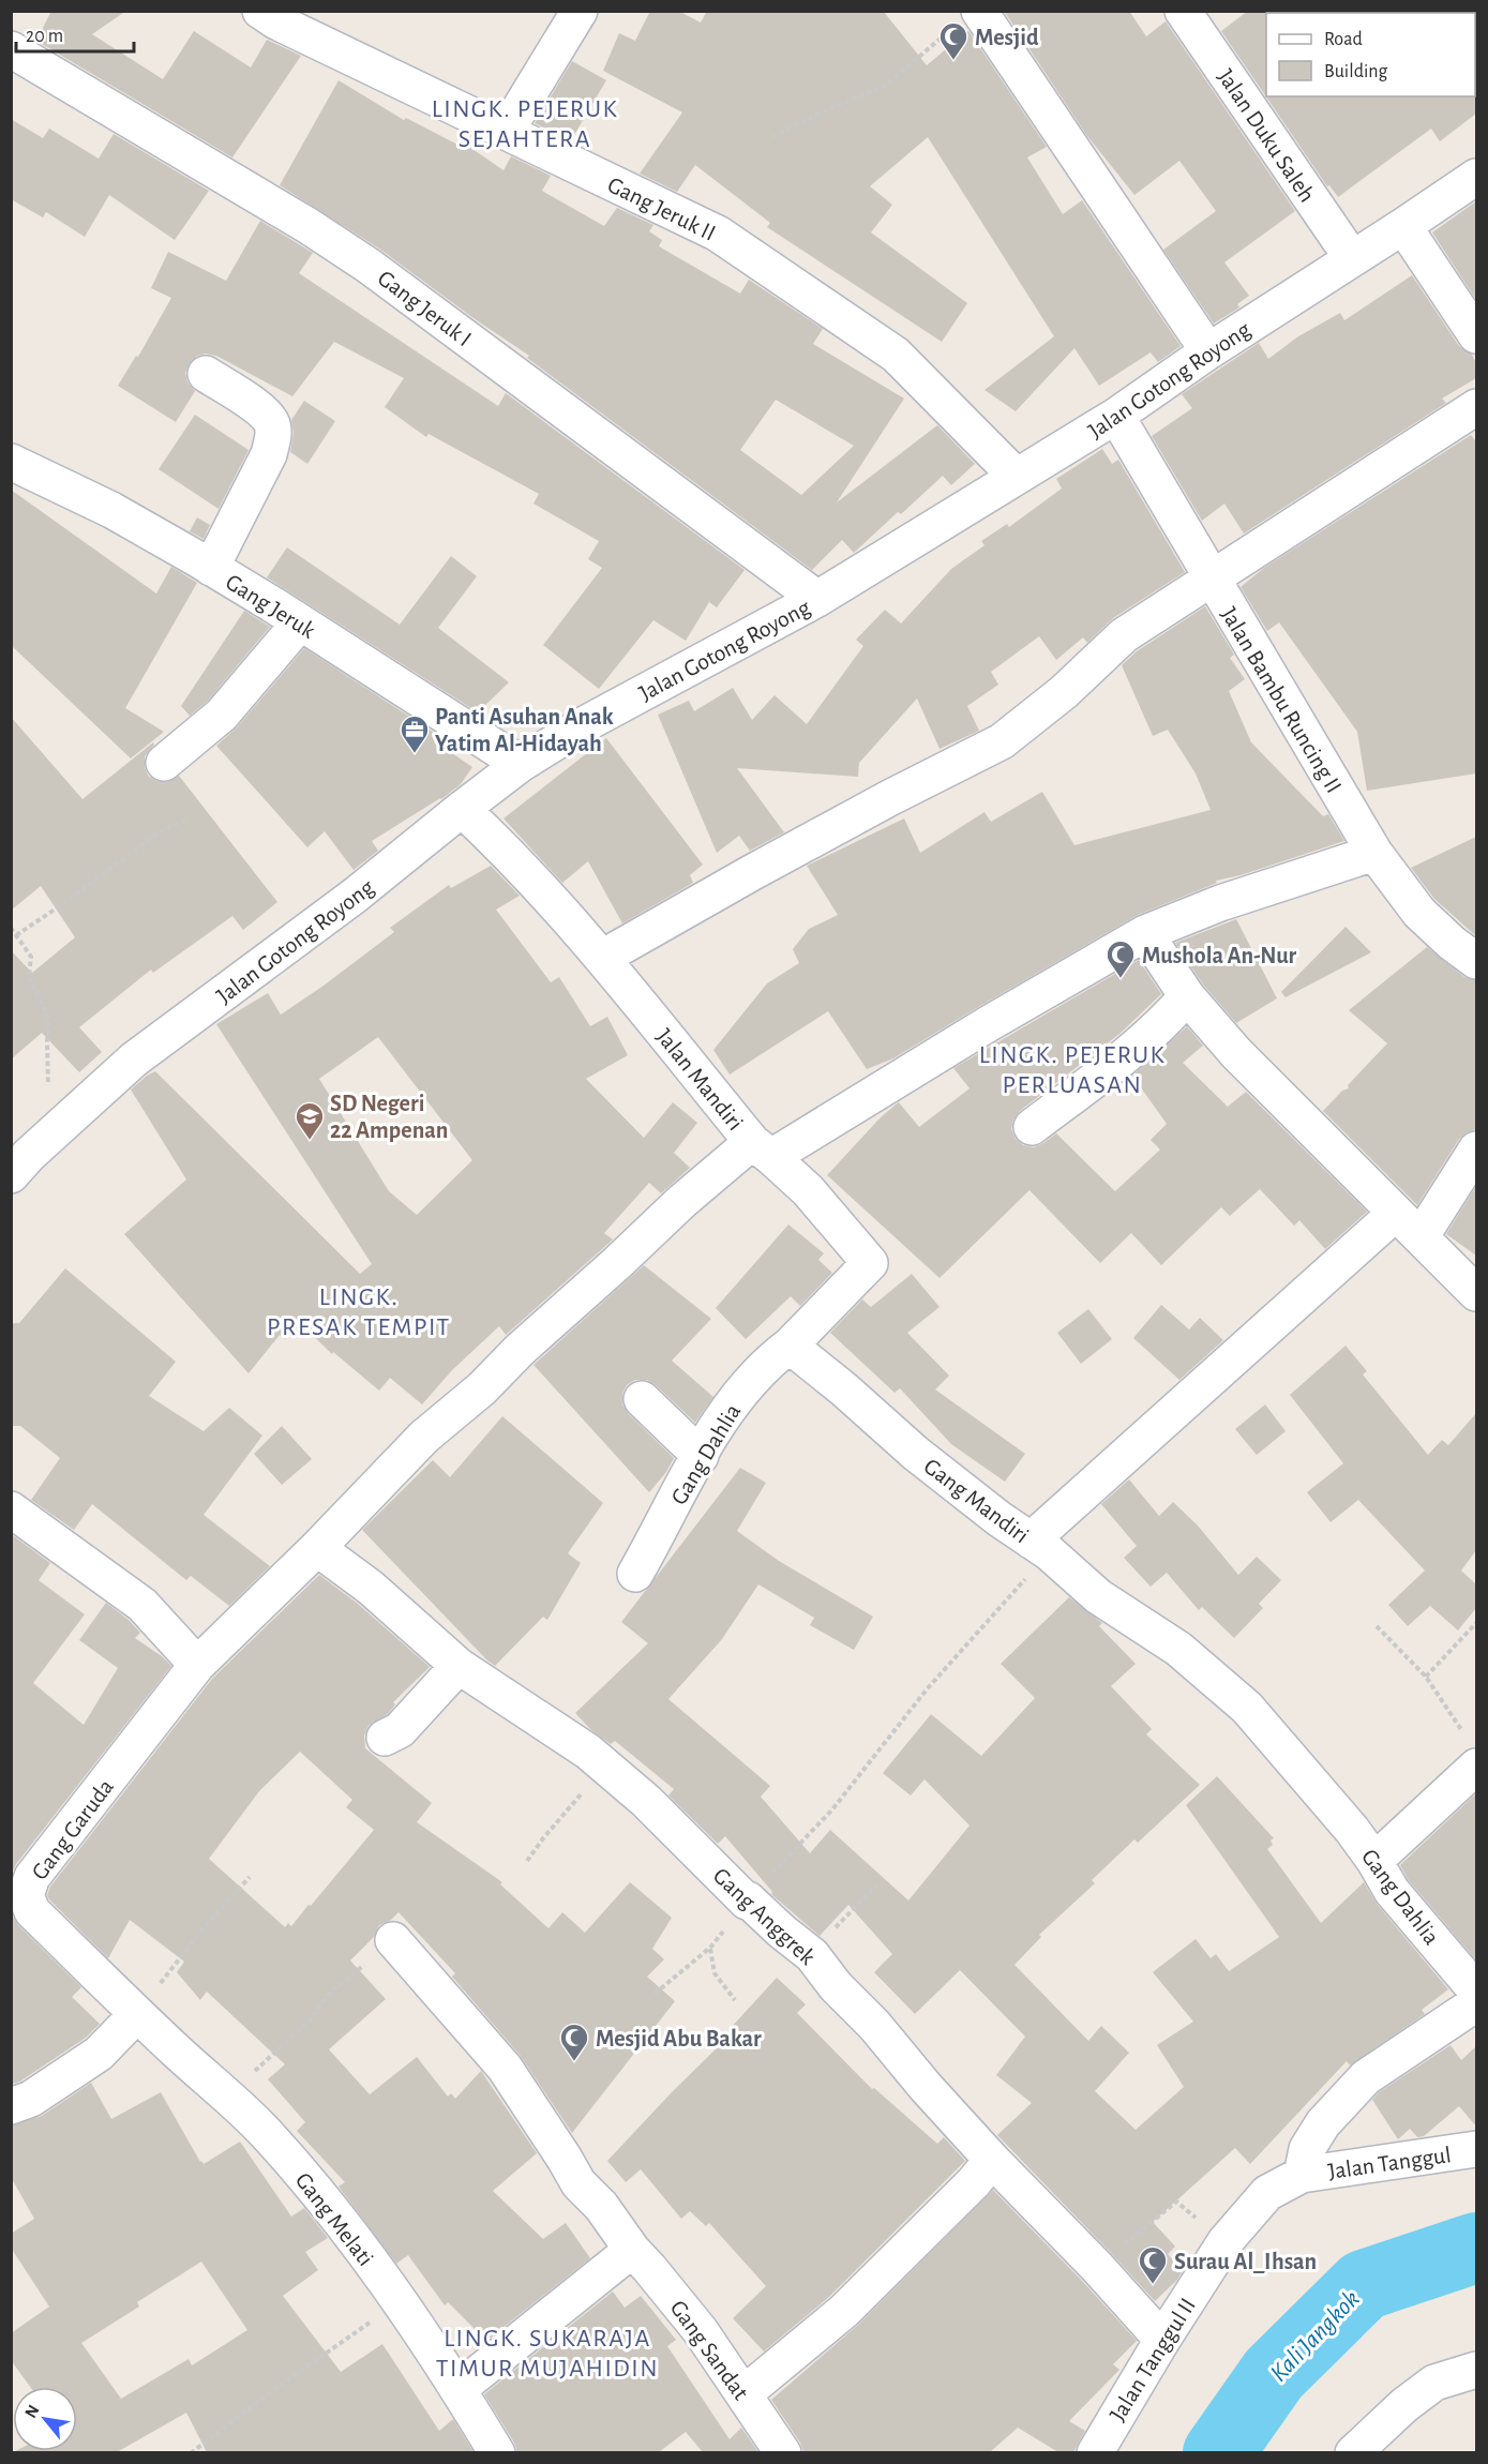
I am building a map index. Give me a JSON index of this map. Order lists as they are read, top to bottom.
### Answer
{
  "streets": {
    "street": [
      "Jalan Duku Saleh",
      "Gang Jeruk II",
      "Gang Jeruk I",
      "Jalan Gotong Royong",
      "Gang Jeruk",
      "Jalan Bambu Runcing II",
      "Jalan Mandiri",
      "Gang Dahlia",
      "Gang Mandiri",
      "Gang Garuda",
      "Gang Anggrek",
      "Jalan Tanggul",
      "Gang Melati",
      "Gang Sandat",
      "Jalan Tanggul II"
    ]
  },
  "crossings": [
    ["Jalan Duku Saleh", "Jalan Gotong Royong"],
    ["Gang Jeruk II", "Jalan Gotong Royong"],
    ["Gang Jeruk I", "Jalan Gotong Royong"],
    ["Jalan Gotong Royong", "Gang Jeruk"],
    ["Jalan Gotong Royong", "Jalan Bambu Runcing II"],
    ["Jalan Gotong Royong", "Jalan Mandiri"],
    ["Jalan Mandiri", "Gang Garuda"],
    ["Gang Dahlia", "Gang Mandiri"],
    ["Gang Garuda", "Gang Anggrek"],
    ["Gang Garuda", "Gang Melati"],
    ["Gang Anggrek", "Jalan Tanggul II"],
    ["Jalan Tanggul", "Jalan Tanggul II"]
  ],
  "districts": [
    "LINGK. PEJERUK SEJAHTERA",
    "LINGK. PEJERUK PERLUASAN",
    "LINGK. PRESAK TEMPIT",
    "LINGK. SUKARAJA TIMUR MUJAHIDIN"
  ],
  "water": ["Kali Jangkok"],
  "places": {
    "mosque": [
      "Mesjid",
      "Mushola An-Nur",
      "Mesjid Abu Bakar",
      "Surau Al_Ihsan"
    ],
    "office": ["Panti Asuhan Anak Yatim Al-Hidayah"],
    "school or university": ["SD Negeri 22 Ampenan"]
  },
  "legend": ["Road", "Building"],
  "scale_bar": "20 m",
  "north": "top left"
}
